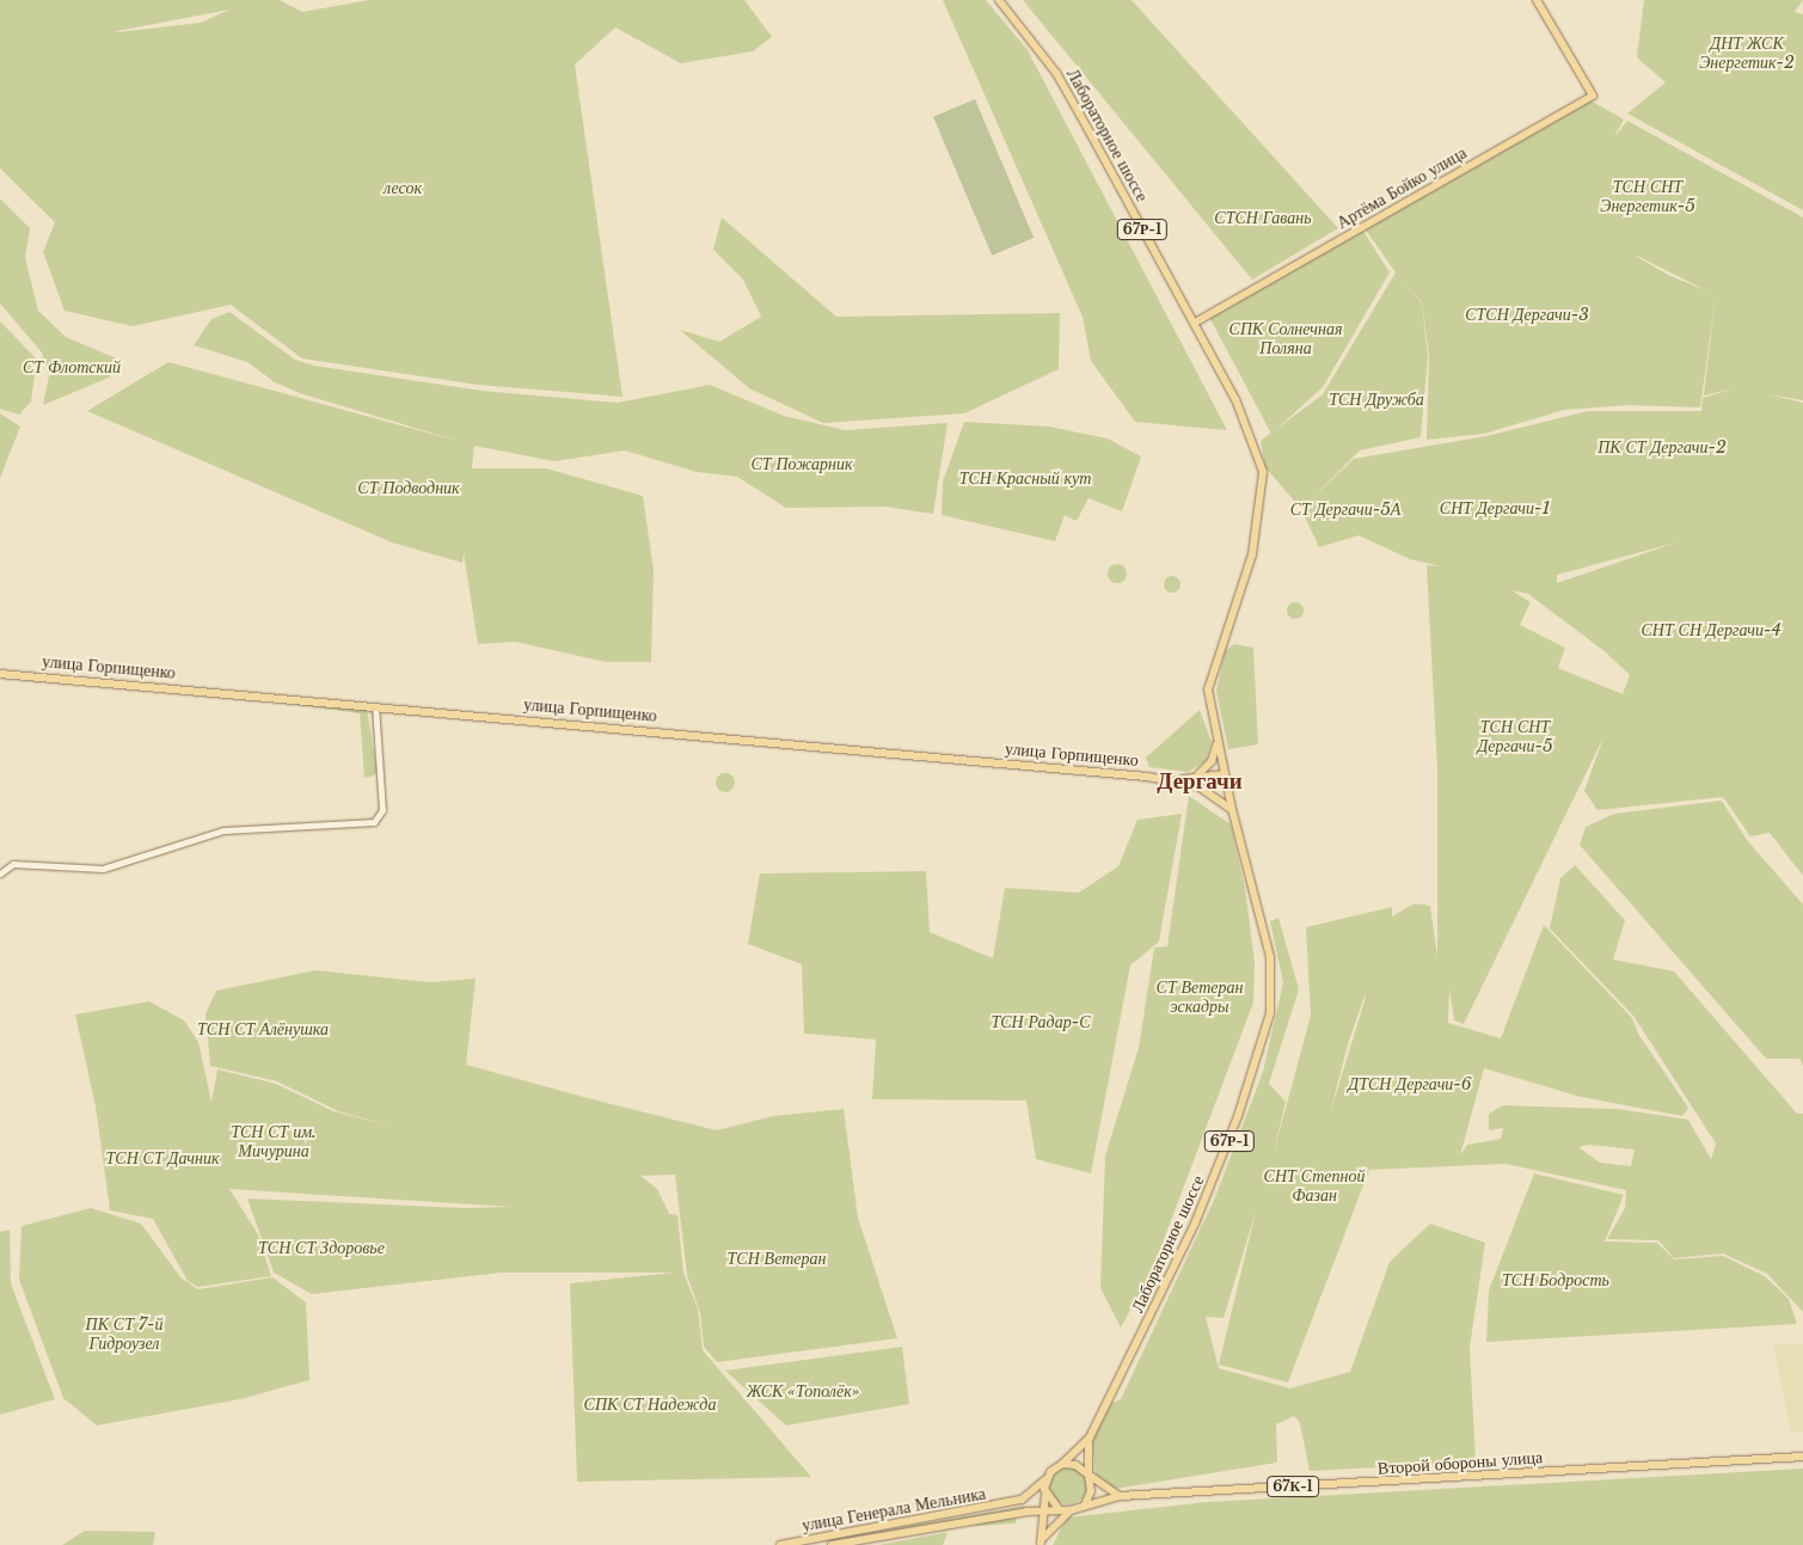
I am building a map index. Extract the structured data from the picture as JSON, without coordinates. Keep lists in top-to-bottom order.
{
  "streets": {
    "main road": [
      "Лабораторное шоссе",
      "Артёма Бойко улица",
      "67Р-1",
      "улица Горпищенко",
      "Второй обороны улица",
      "67К-1",
      "улица Генерала Мельника"
    ]
  },
  "crossings": [
    ["Лабораторное шоссе", "Артёма Бойко улица"],
    ["Лабораторное шоссе", "улица Горпищенко"],
    ["Лабораторное шоссе", "67К-1"],
    ["Лабораторное шоссе", "улица Генерала Мельника"],
    ["Второй обороны улица", "67К-1"],
    ["67К-1", "улица Генерала Мельника"]
  ],
  "districts": ["Дергачи"],
  "parks": [
    "ДНТ ЖСК Энергетик-2",
    "ТСН СНТ Энергетик-5",
    "лесок",
    "СТСН Гавань",
    "СТСН Дергачи-3",
    "СПК Солнечная Поляна",
    "СТ Флотский",
    "ТСН Дружба",
    "ПК СТ Дергачи-2",
    "СТ Пожарник",
    "ТСН Красный кут",
    "СТ Подводник",
    "СНТ Дергачи-1",
    "СТ Дергачи-5А",
    "СНТ СН Дергачи-4",
    "ТСН СНТ Дергачи-5",
    "СТ Ветеран эскадры",
    "ТСН Радар-С",
    "ТСН СТ Алёнушка",
    "ДТСН Дергачи-6",
    "ТСН СТ им. Мичурина",
    "ТСН СТ Дачник",
    "СНТ Степной Фазан",
    "ТСН СТ Здоровье",
    "ТСН Ветеран",
    "ТСН Бодрость",
    "ПК СТ 7-й Гидроузел",
    "ЖСК «Тополёк»",
    "СПК СТ Надежда"
  ]
}
